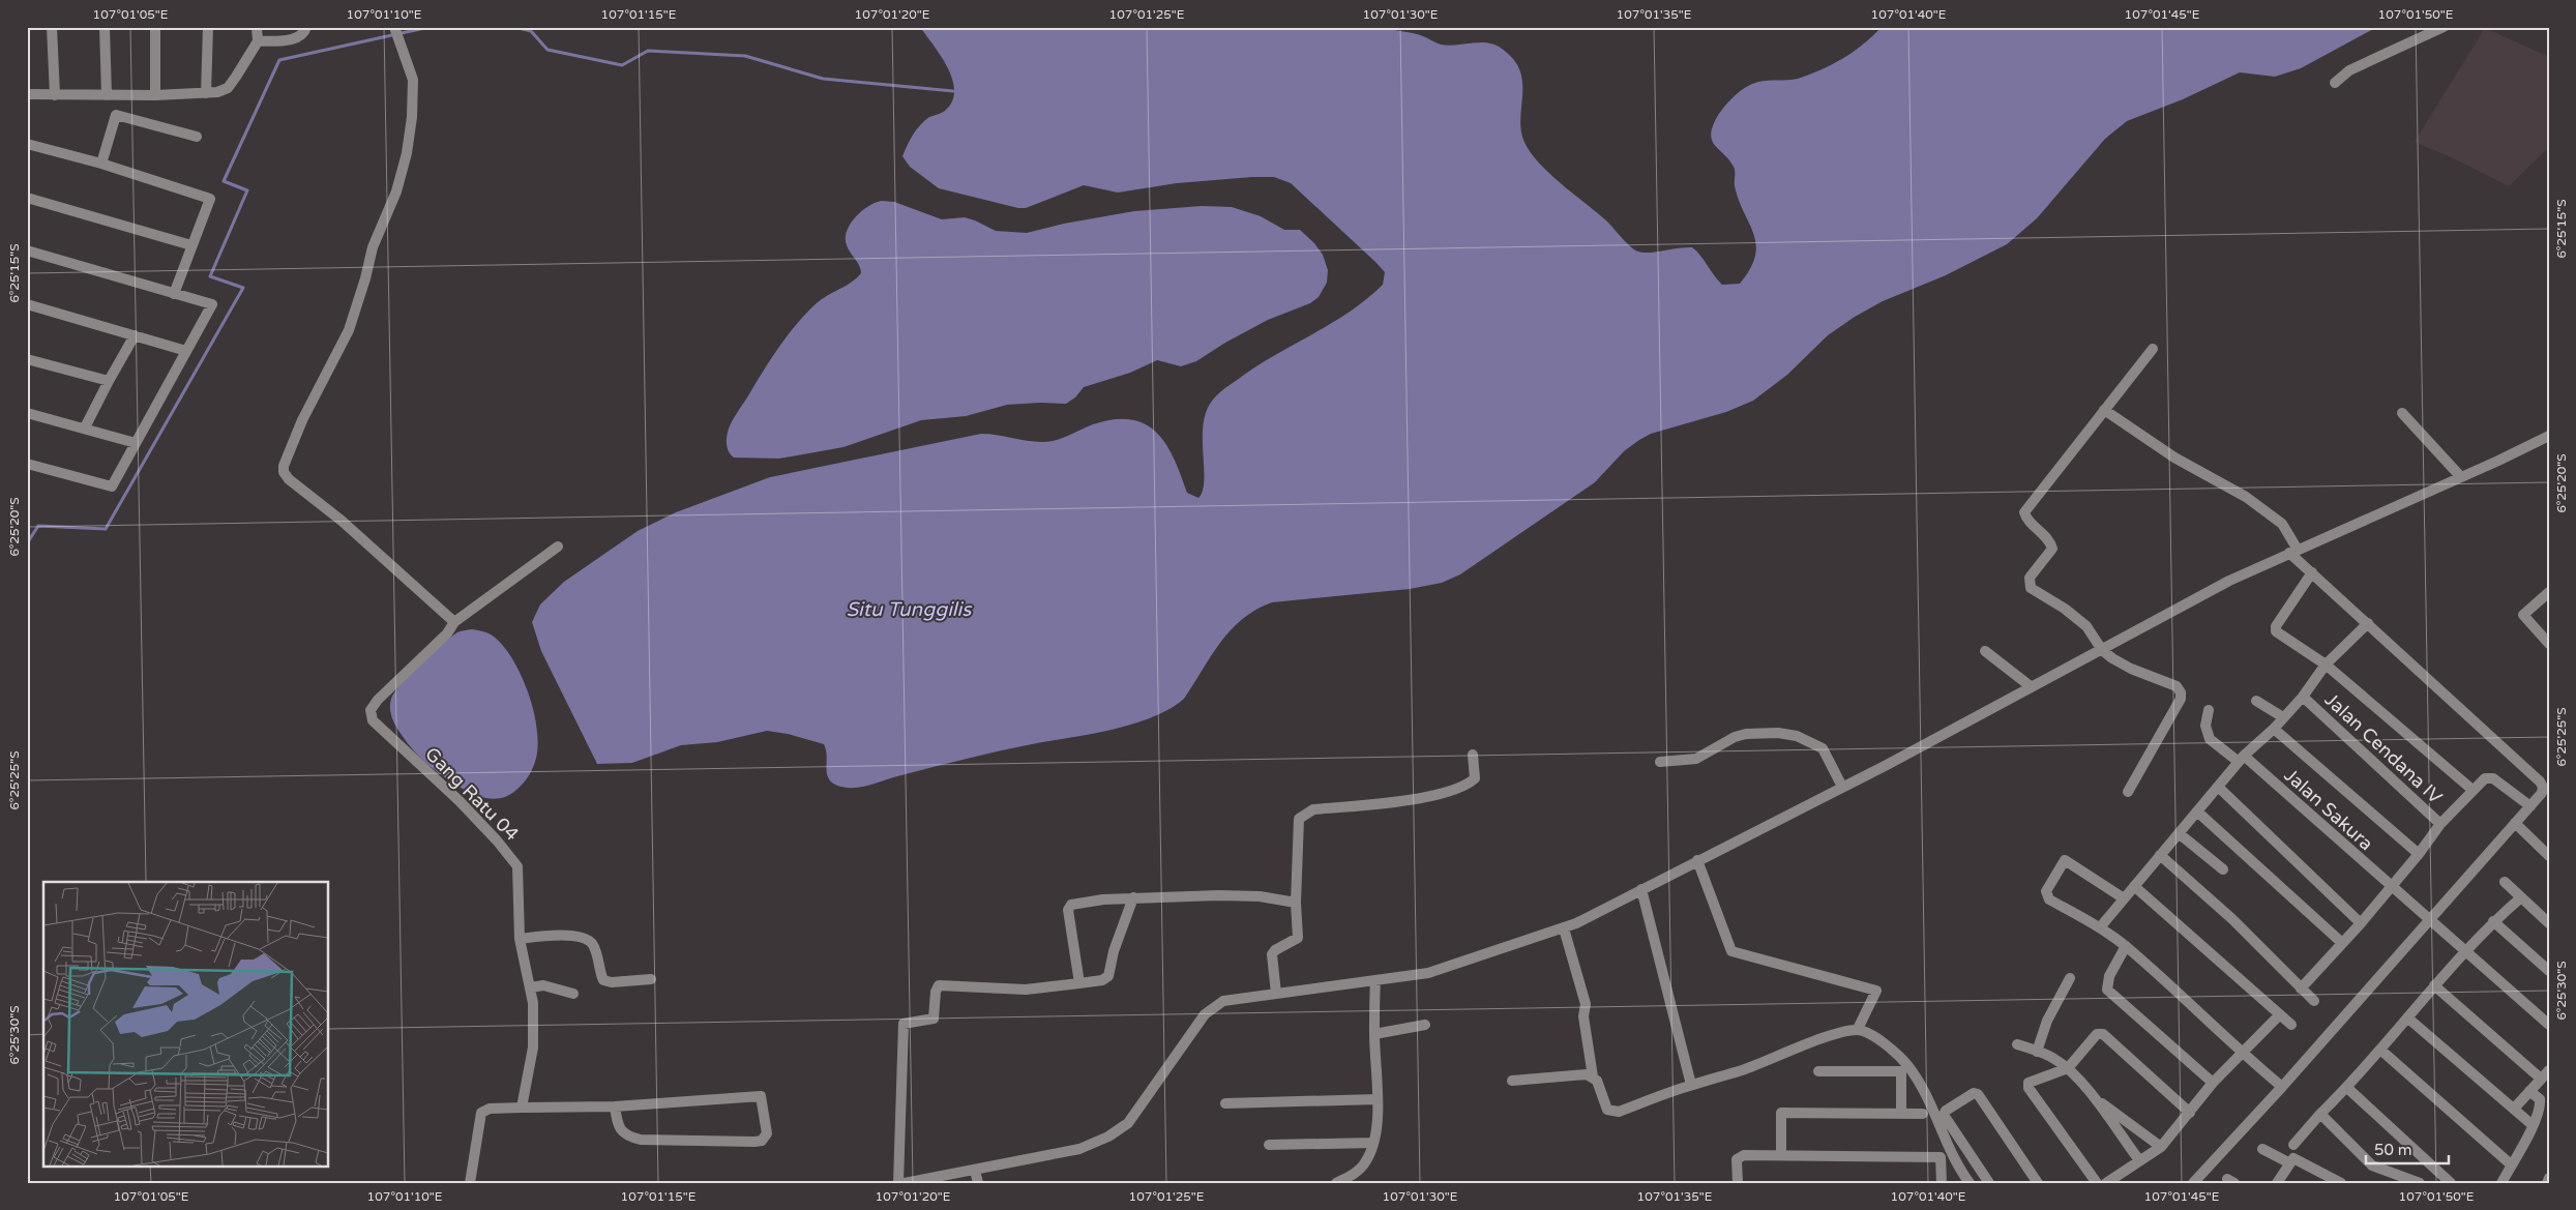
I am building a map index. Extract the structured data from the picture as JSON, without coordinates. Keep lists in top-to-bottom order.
{
  "streets": {
    "street": ["Jalan Cendana IV", "Gang Ratu 04", "Jalan Sakura"]
  },
  "water": ["Situ Tunggilis"],
  "scale_bar": "50 m",
  "coordinates": [
    "107°01'05\"E",
    "107°01'10\"E",
    "107°01'15\"E",
    "107°01'20\"E",
    "107°01'25\"E",
    "107°01'30\"E",
    "107°01'35\"E",
    "107°01'40\"E",
    "107°01'45\"E",
    "107°01'50\"E",
    "6°25'15\"S",
    "6°25'20\"S",
    "6°25'25\"S",
    "6°25'30\"S"
  ]
}
